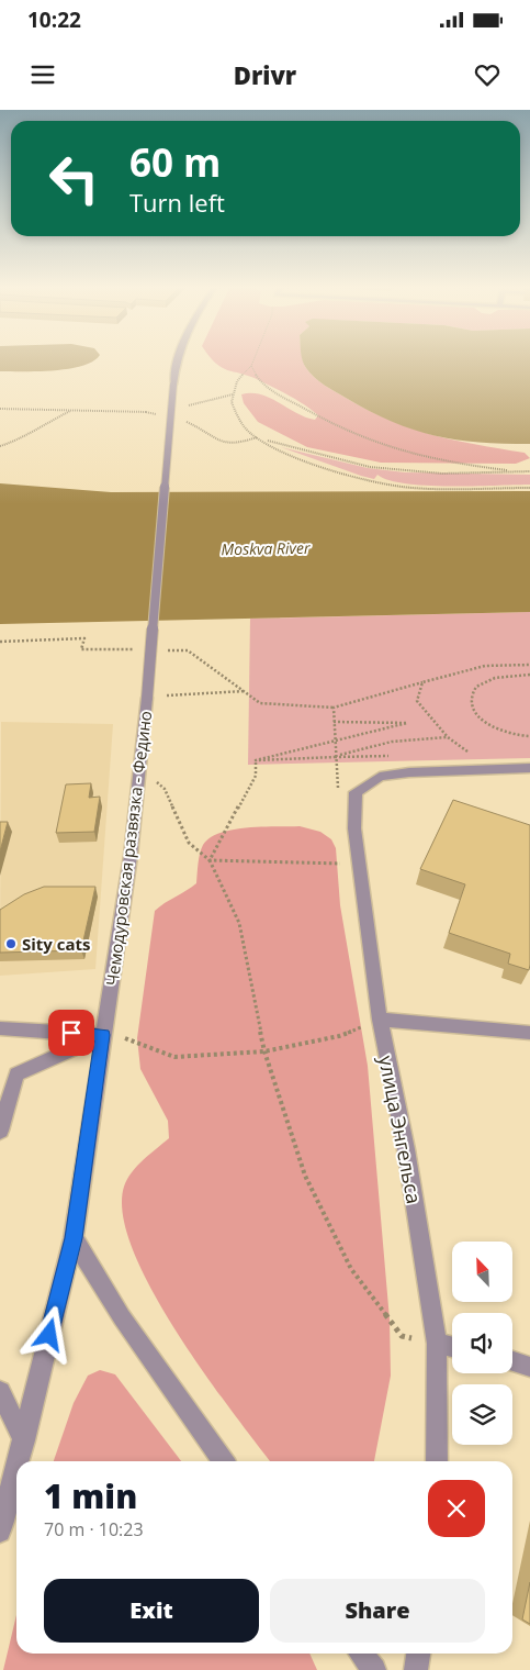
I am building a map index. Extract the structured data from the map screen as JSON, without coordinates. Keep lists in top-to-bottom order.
{
  "streets": {
    "street": ["Чемодуровская развязка - Федино", "улица Энгельса"]
  },
  "water": ["Moskva River"],
  "places": ["Sity cats"],
  "north": "top left",
  "page": {
    "status": "10:22",
    "header": "Drivr",
    "turn": ["60 m", "Turn left"],
    "heading": ["1 min", "70 m · 10:23"],
    "buttons": ["Exit", "Share"]
  }
}
